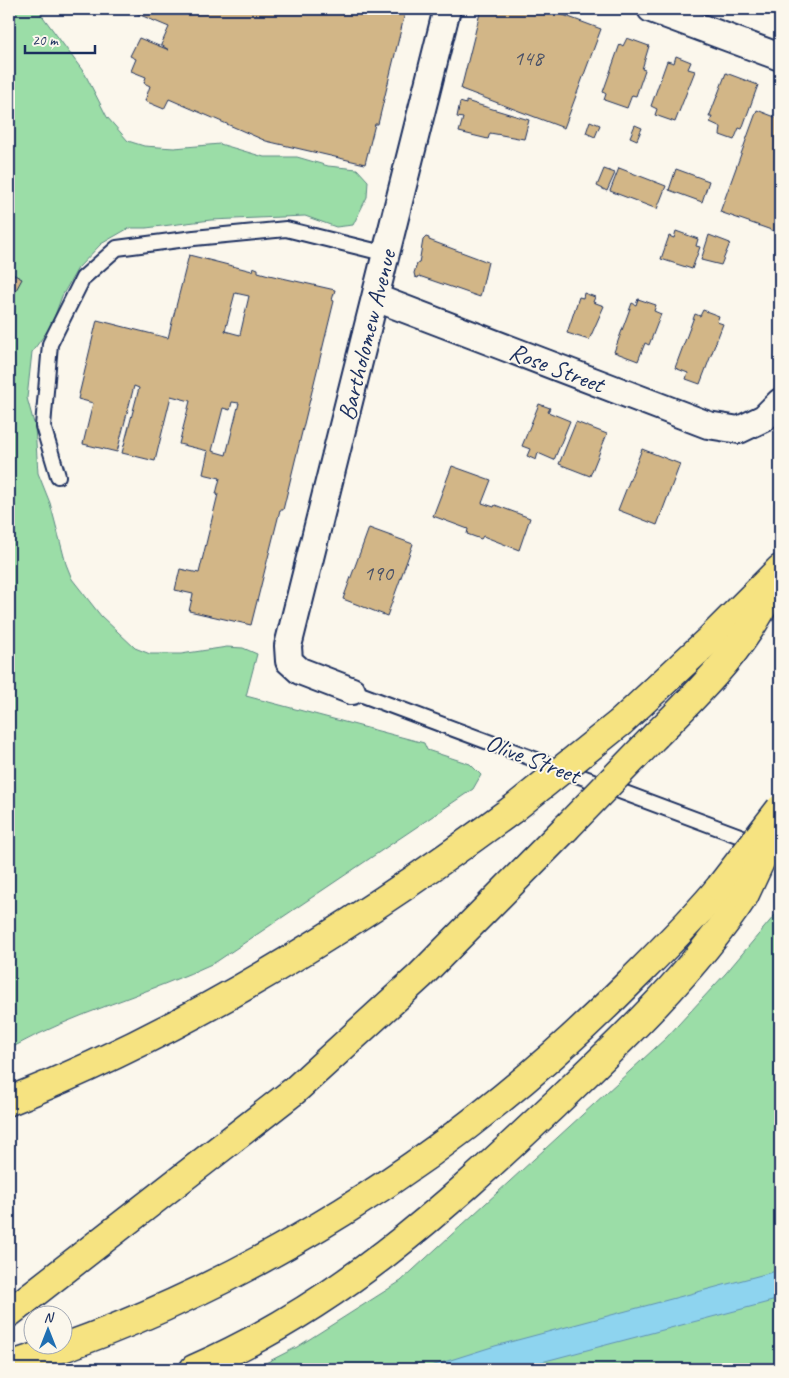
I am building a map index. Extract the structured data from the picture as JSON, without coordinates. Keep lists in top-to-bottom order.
{
  "streets": {
    "street": ["Bartholomew Avenue", "Rose Street", "Olive Street"]
  },
  "crossings": [
    ["Bartholomew Avenue", "Rose Street"],
    ["Bartholomew Avenue", "Olive Street"]
  ],
  "house_numbers": ["148", "190"],
  "scale_bar": "20 m",
  "north": "top"
}
